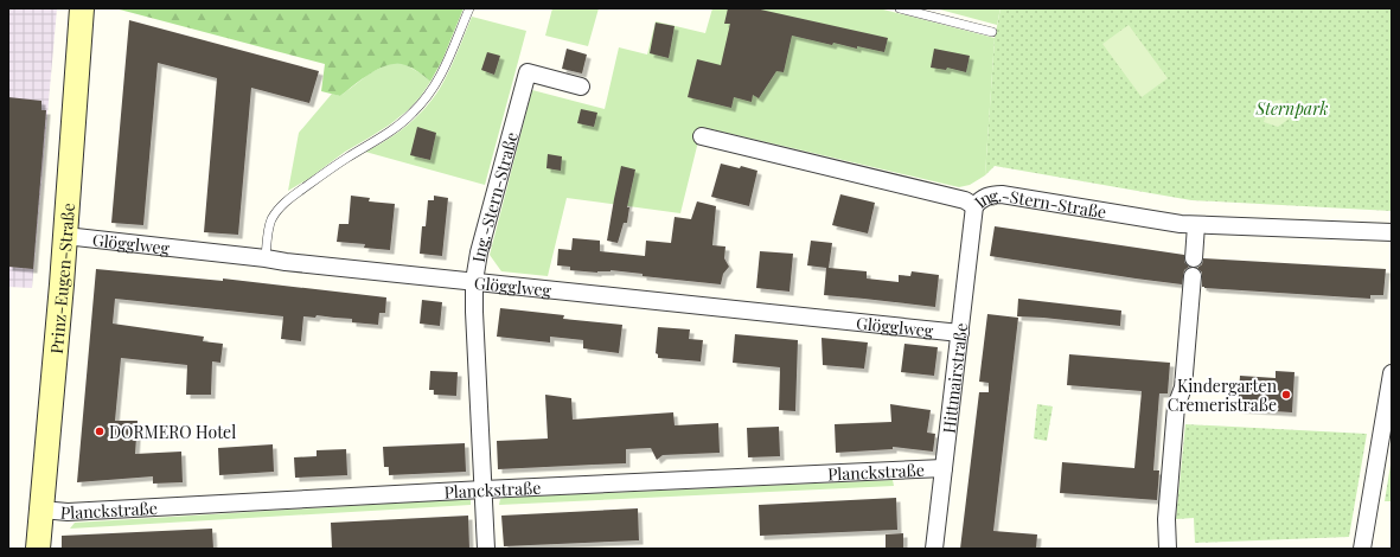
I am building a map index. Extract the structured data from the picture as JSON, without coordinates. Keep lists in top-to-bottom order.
{
  "streets": {
    "main road": ["Prinz-Eugen-Straße"],
    "street": [
      "Ing.-Stern-Straße",
      "Glögglweg",
      "Hittmairstraße",
      "Planckstraße"
    ]
  },
  "crossings": [
    ["Ing.-Stern-Straße", "Glögglweg"],
    ["Ing.-Stern-Straße", "Hittmairstraße"],
    ["Ing.-Stern-Straße", "Planckstraße"],
    ["Glögglweg", "Prinz-Eugen-Straße"],
    ["Glögglweg", "Hittmairstraße"],
    ["Prinz-Eugen-Straße", "Planckstraße"],
    ["Hittmairstraße", "Planckstraße"]
  ],
  "parks": ["Sternpark"],
  "places": ["Kindergarten Cremeristraße", "DORMERO Hotel"]
}
